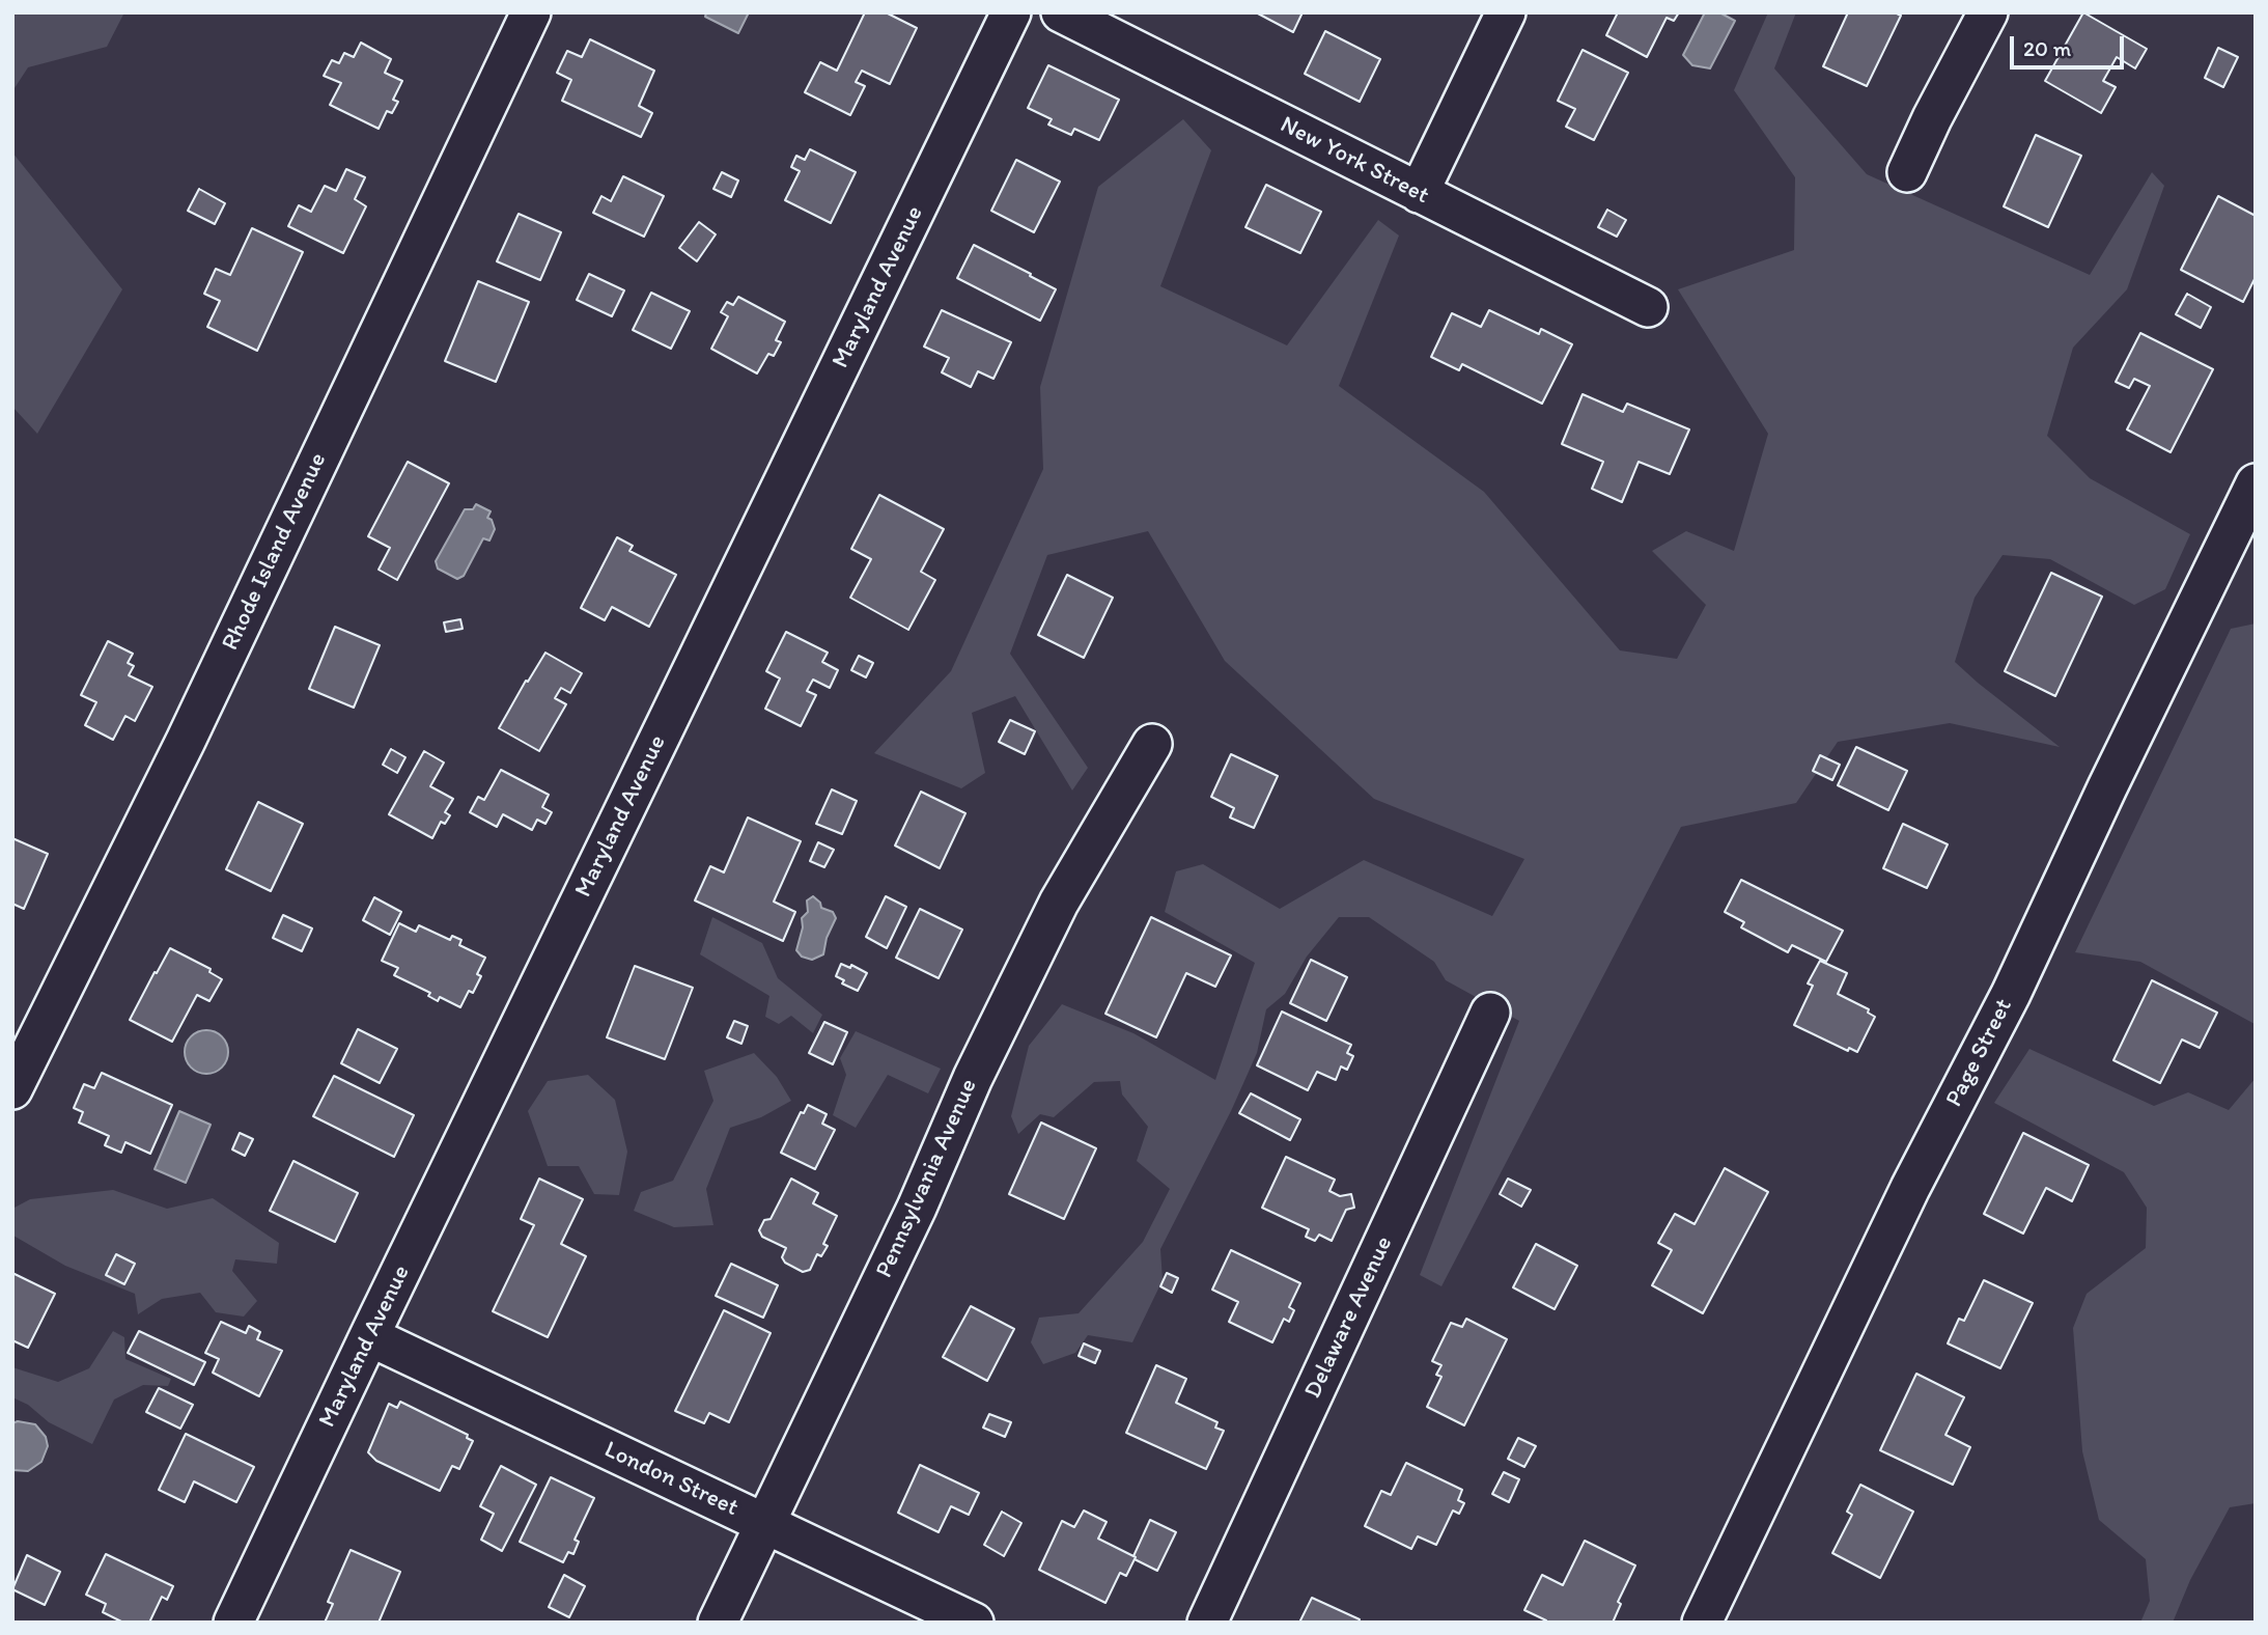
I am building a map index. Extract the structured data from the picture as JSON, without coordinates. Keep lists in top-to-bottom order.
{
  "streets": {
    "street": [
      "New York Street",
      "Maryland Avenue",
      "Rhode Island Avenue",
      "Page Street",
      "Pennsylvania Avenue",
      "Delaware Avenue",
      "London Street"
    ]
  },
  "crossings": [
    ["Maryland Avenue", "London Street"],
    ["Pennsylvania Avenue", "London Street"]
  ],
  "scale_bar": "20 m"
}
